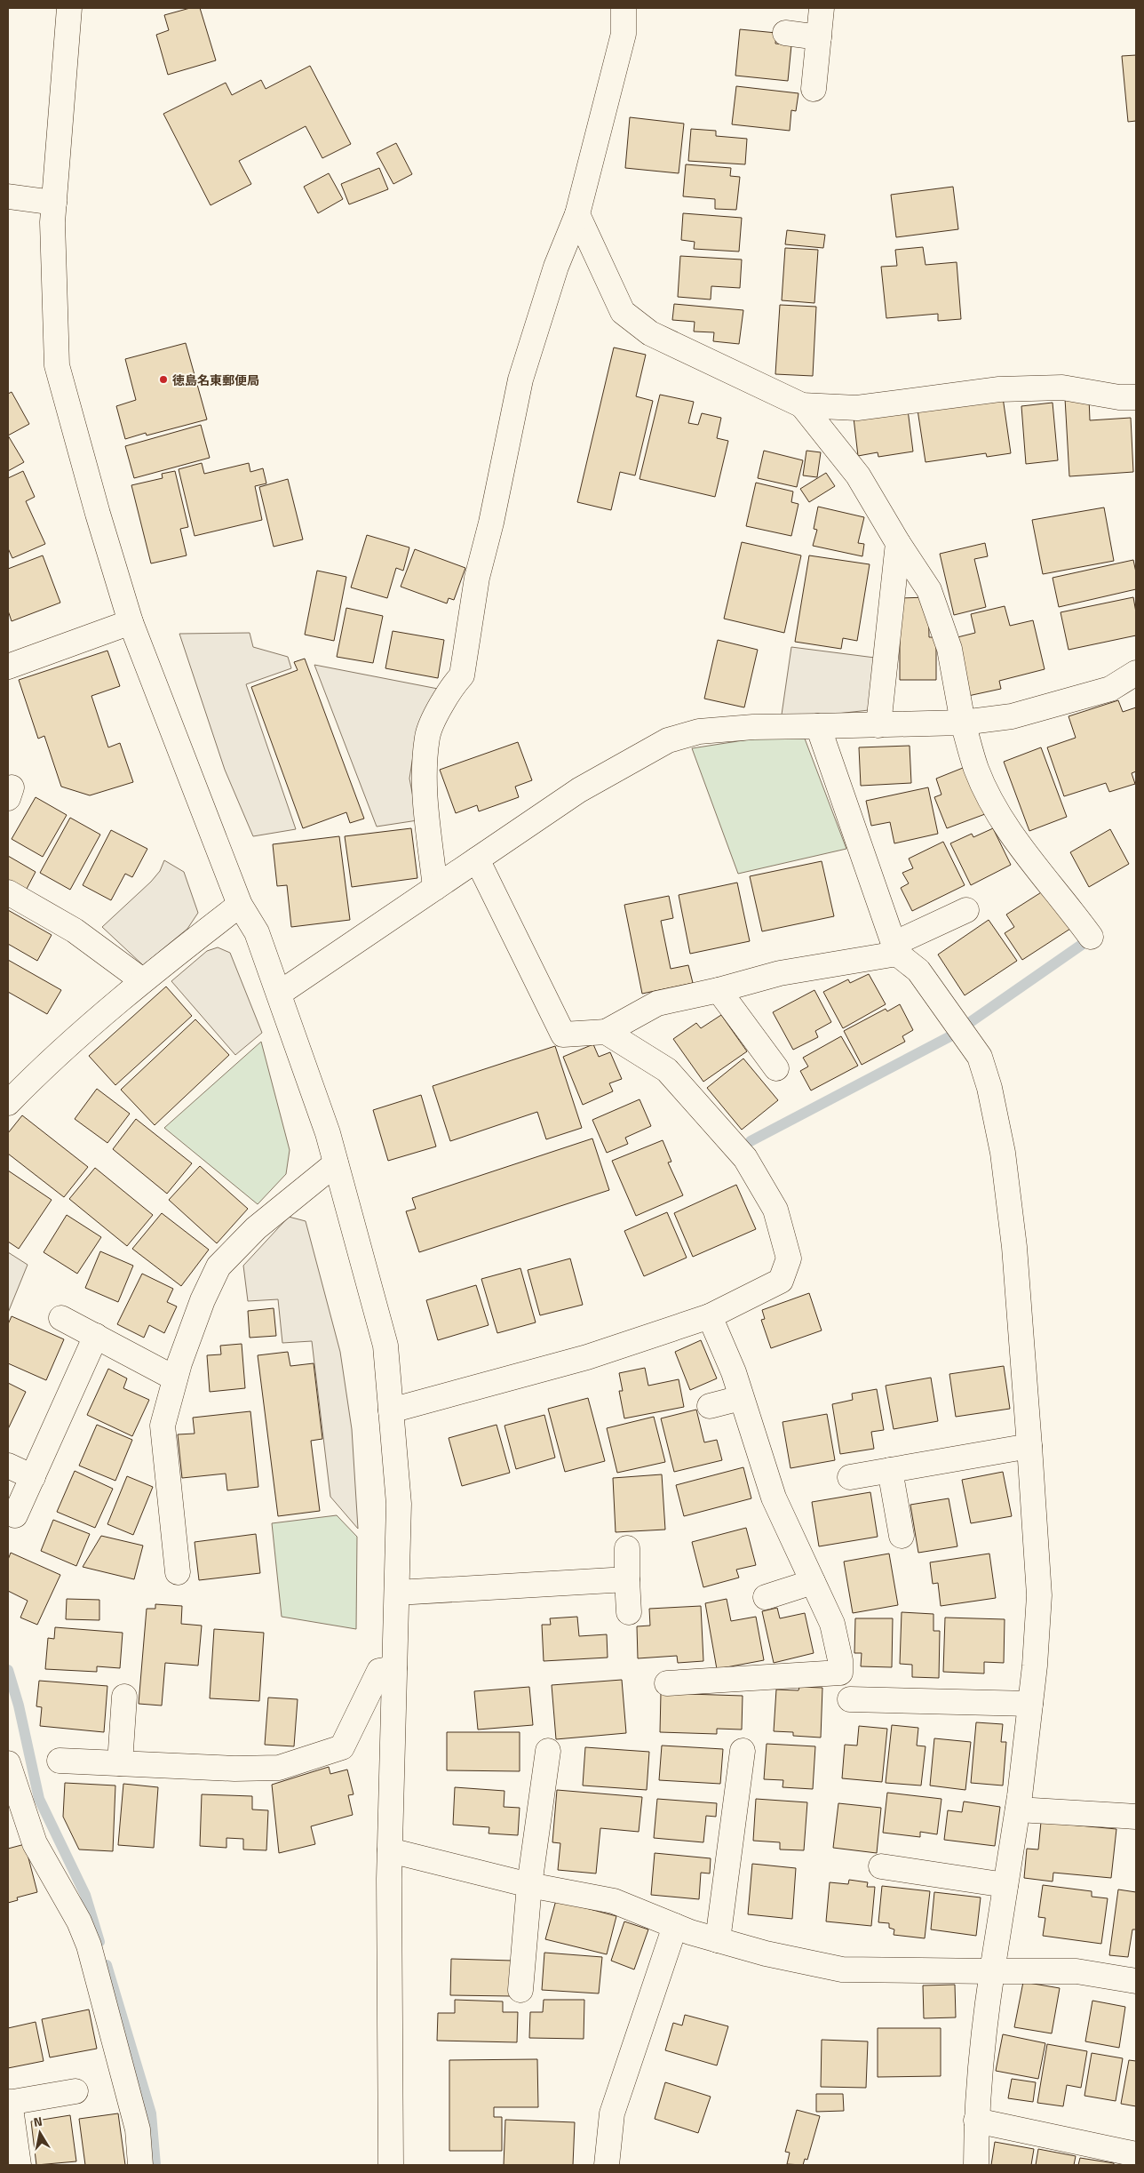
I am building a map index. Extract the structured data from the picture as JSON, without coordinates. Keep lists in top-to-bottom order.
{
  "places": ["徳島名東郵便局"],
  "north": "top"
}
